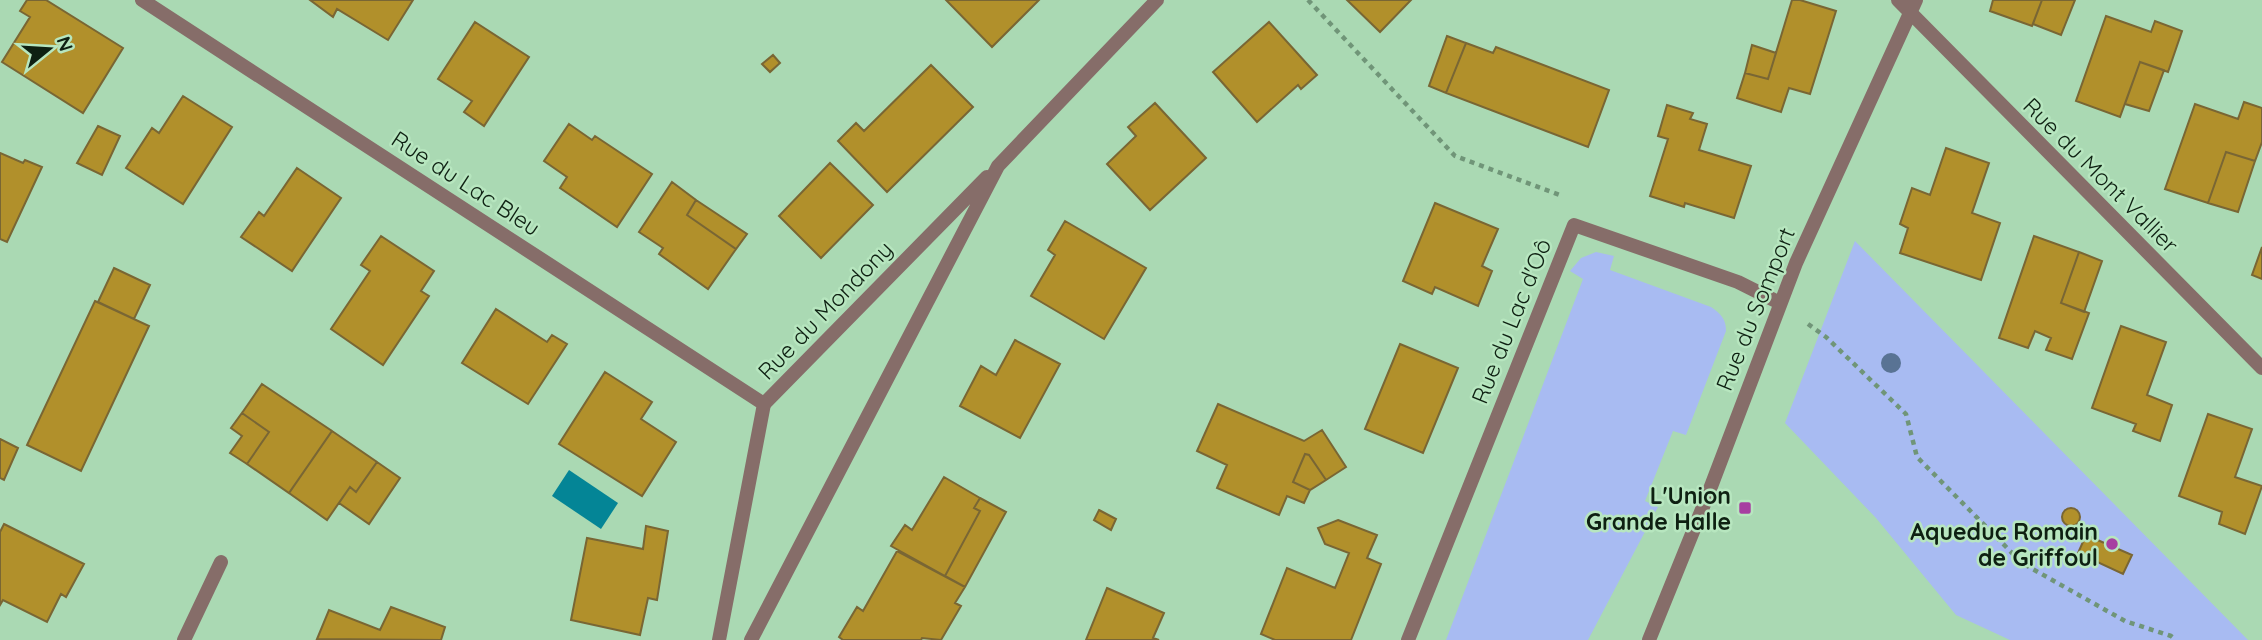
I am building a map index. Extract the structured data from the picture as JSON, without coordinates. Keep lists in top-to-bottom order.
{
  "streets": {
    "street": [
      "Rue du Mont Vallier",
      "Rue du Lac Bleu",
      "Rue du Somport",
      "Rue du Mondony",
      "Rue du Lac d'Oô"
    ]
  },
  "crossings": [
    ["Rue du Mont Vallier", "Rue du Somport"],
    ["Rue du Lac Bleu", "Rue du Mondony"],
    ["Rue du Somport", "Rue du Lac d'Oô"]
  ],
  "places": {
    "transit": ["L'Union Grande Halle"],
    "other": ["Aqueduc Romain de Griffoul"]
  },
  "north": "right"
}
